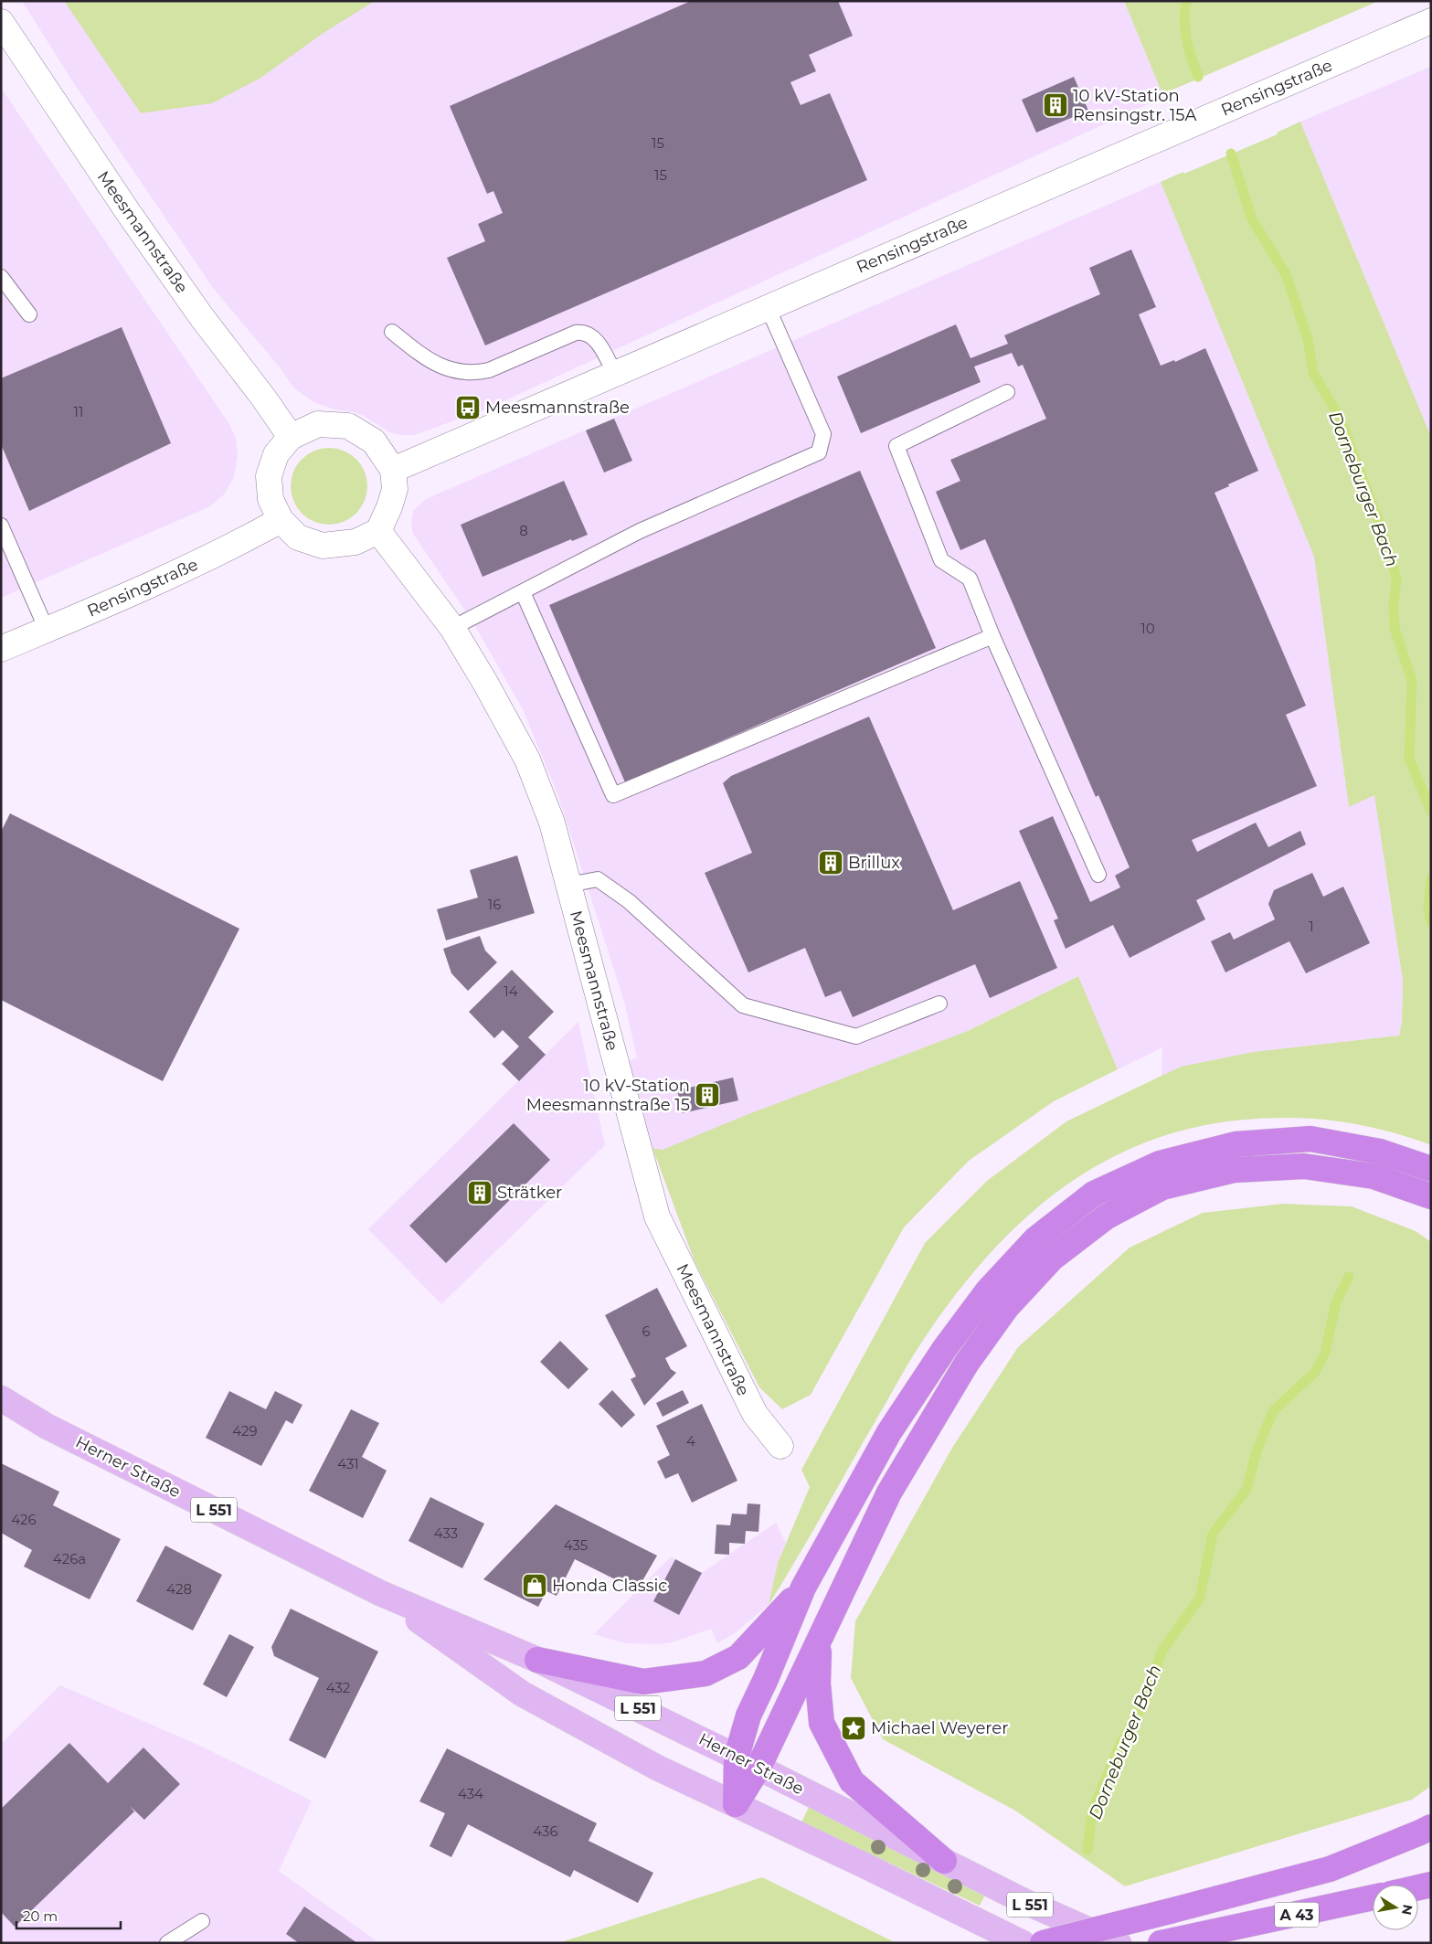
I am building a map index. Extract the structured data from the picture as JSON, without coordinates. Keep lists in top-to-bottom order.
{
  "streets": {
    "highway": ["A 43"],
    "main road": ["Herner Straße", "L 551"],
    "street": ["Rensingstraße", "Meesmannstraße"]
  },
  "crossings": [
    ["Rensingstraße", "Meesmannstraße"]
  ],
  "water": ["Dorneburger Bach"],
  "places": {
    "building": [
      "10 kV-Station Rensingstr. 15A",
      "Brillux",
      "10 kV-Station Meesmannstraße 15",
      "Strätker"
    ],
    "bus stop": ["Meesmannstraße"],
    "shop": ["Honda Classic"],
    "place": ["Michael Weyerer"]
  },
  "house_numbers": [
    "15",
    "15",
    "11",
    "8",
    "10",
    "16",
    "1",
    "14",
    "6",
    "429",
    "4",
    "431",
    "426",
    "433",
    "435",
    "426a",
    "428",
    "432",
    "434",
    "436"
  ],
  "scale_bar": "20 m",
  "north": "right"
}
